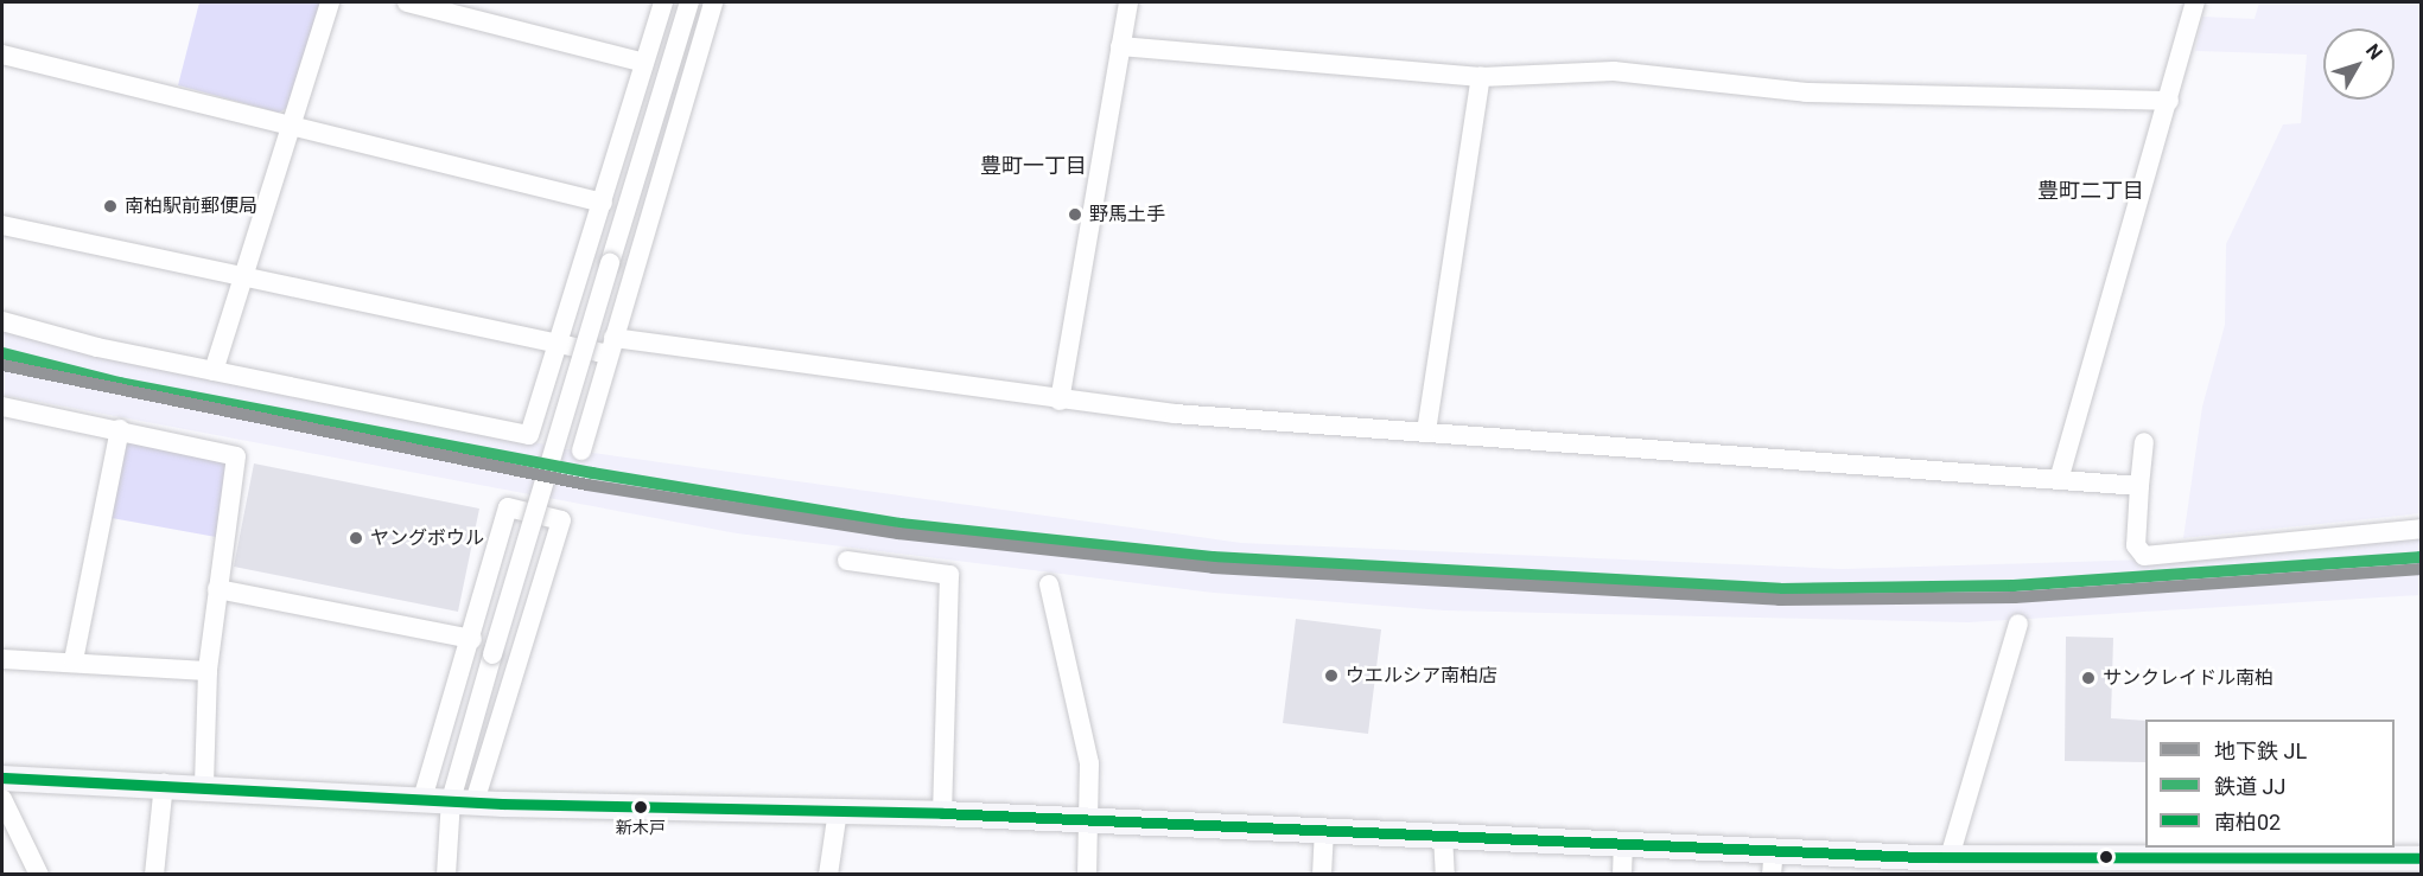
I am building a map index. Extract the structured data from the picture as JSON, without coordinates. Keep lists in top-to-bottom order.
{
  "districts": ["豊町一丁目", "豊町二丁目"],
  "places": [
    "南柏駅前郵便局",
    "野馬土手",
    "ヤングボウル",
    "ウエルシア南柏店",
    "サンクレイドル南柏",
    "新木戸"
  ],
  "lines": ["rail line JJ", "metro line JL", "transit line 南柏02"],
  "legend": ["地下鉄 JL", "鉄道 JJ", "南柏02"],
  "north": "top right"
}
